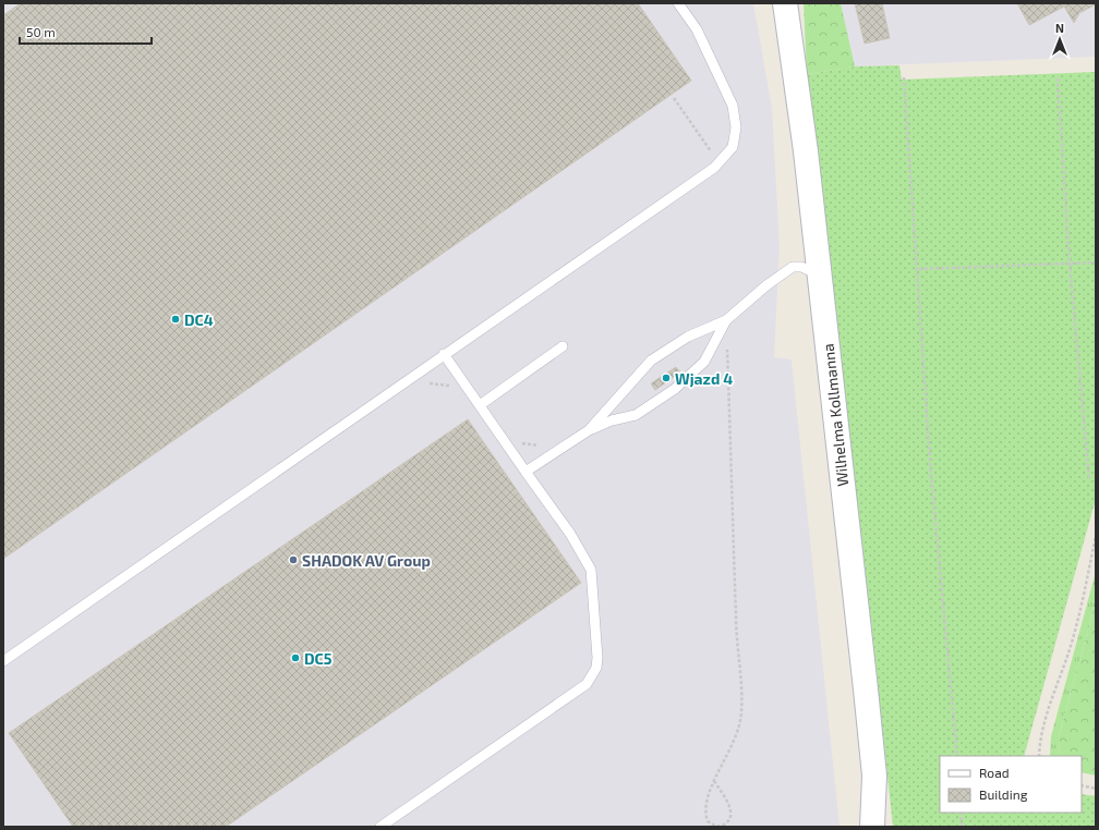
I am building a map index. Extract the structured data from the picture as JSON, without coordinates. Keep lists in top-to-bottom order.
{
  "streets": {
    "street": ["Wilhelma Kollmanna"]
  },
  "places": [
    "DC4",
    "Wjazd 4",
    "SHADOK AV Group",
    "DC5"
  ],
  "legend": ["Road", "Building"],
  "scale_bar": "50 m",
  "north": "top"
}
